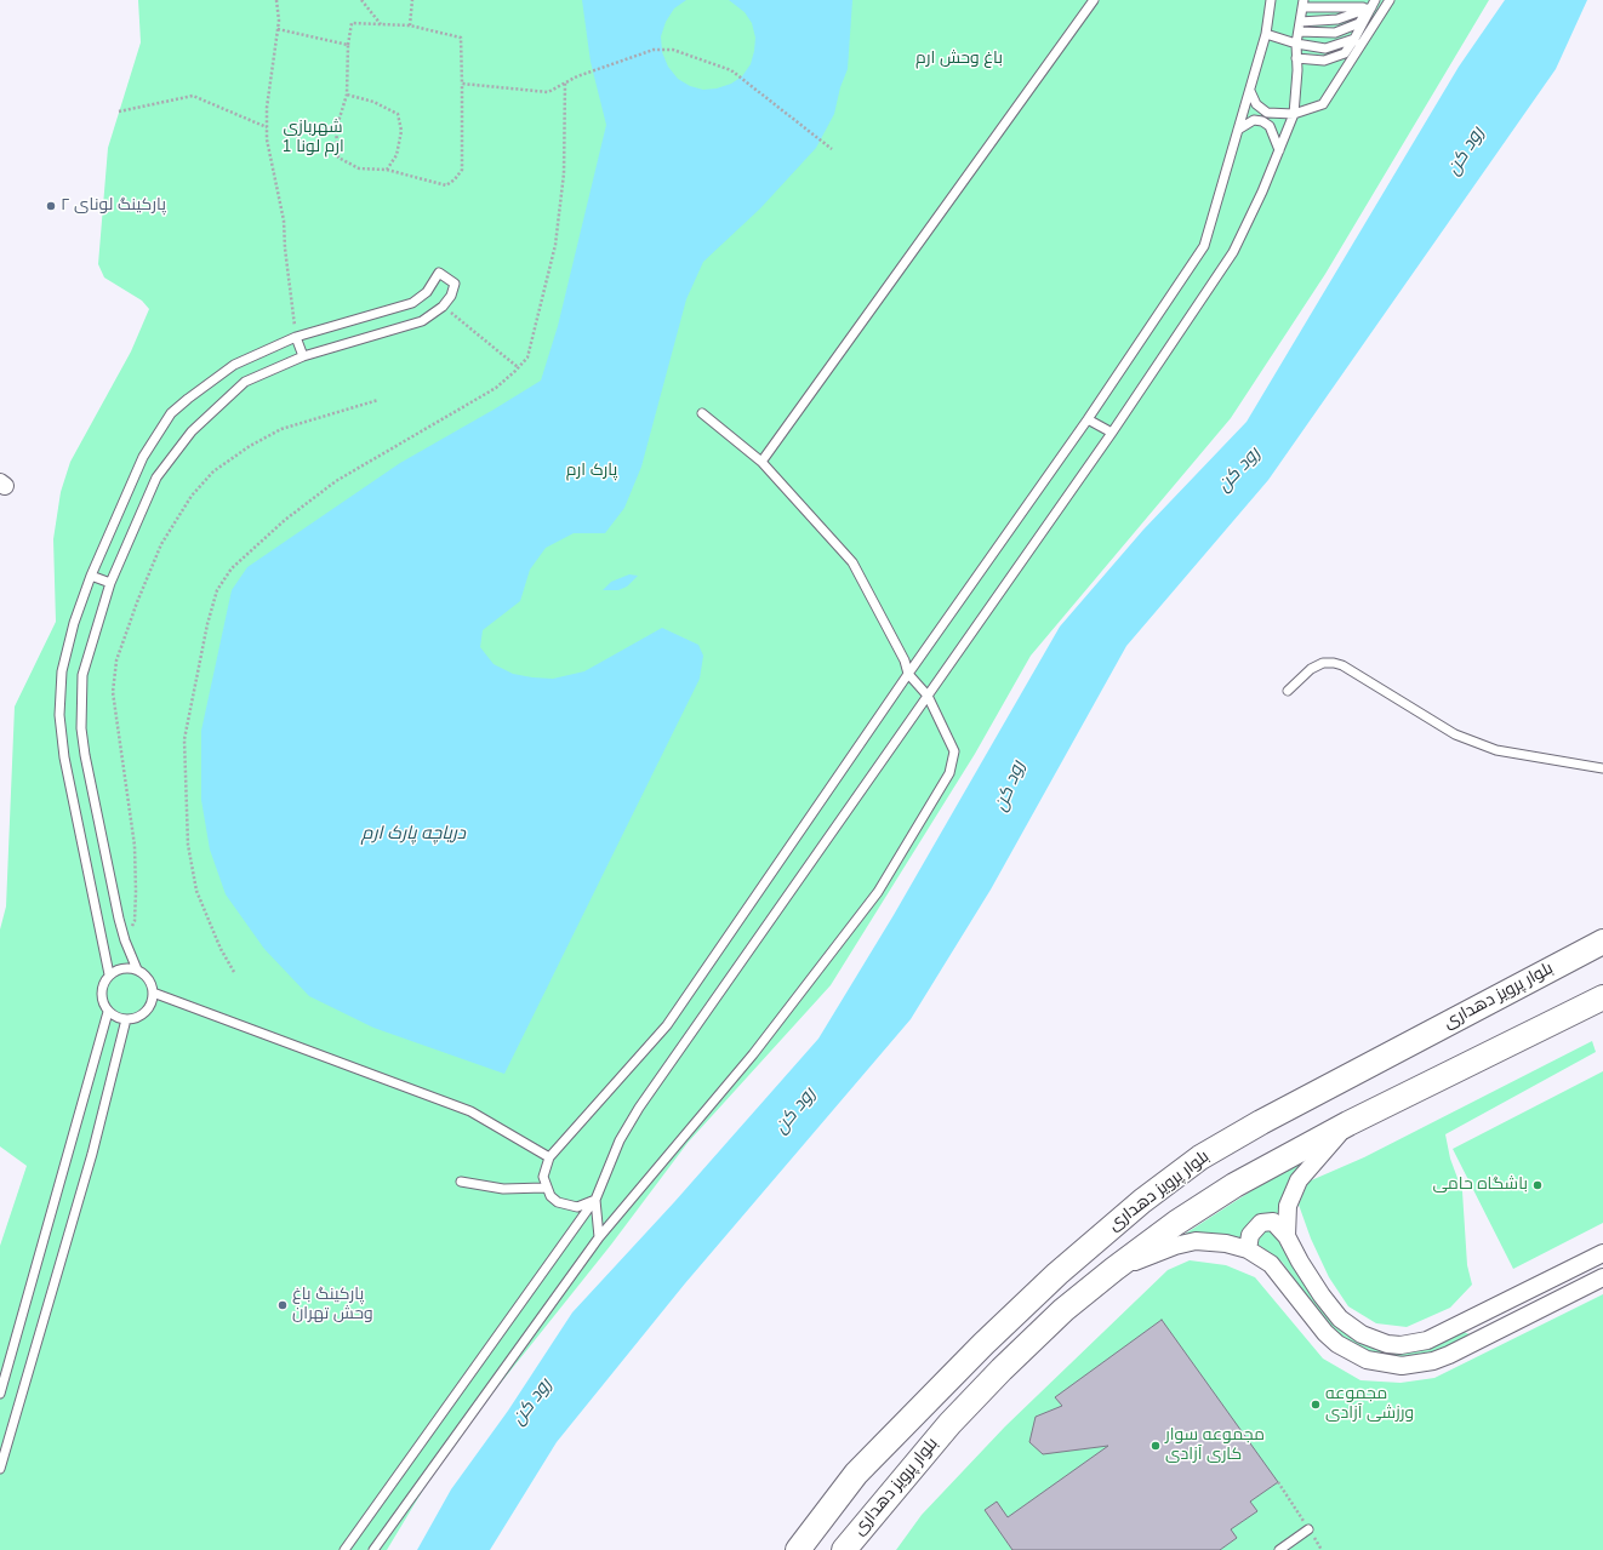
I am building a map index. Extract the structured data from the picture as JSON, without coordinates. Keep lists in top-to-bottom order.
{
  "streets": {
    "main road": ["بلوار پرویز دهداری"]
  },
  "water": ["رود کن", "دریاچه پارک ارم"],
  "parks": ["باغ وحش ارم", "شهربازی ارم لونا 1", "پارک ارم"],
  "places": [
    "پارکینگ لونای ۲",
    "باشگاه حامی",
    "پارکینگ باغ وحش تهران",
    "مجموعه ورزشی آزادی",
    "مجموعه سوار کاری آزادی"
  ]
}
